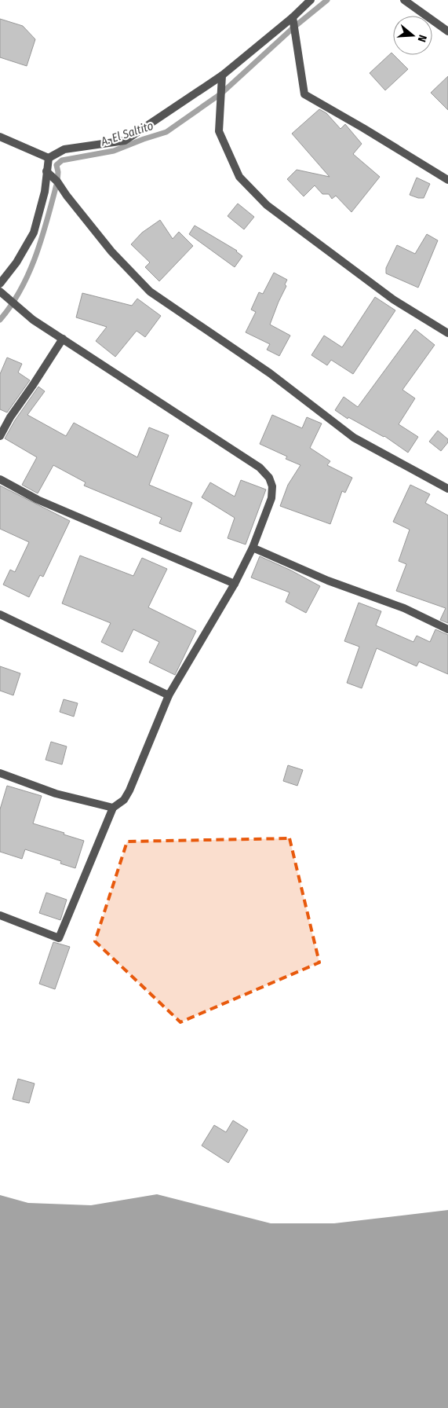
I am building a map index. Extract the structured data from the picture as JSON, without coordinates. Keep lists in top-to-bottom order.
{
  "water": ["A. El Saltito"],
  "north": "right"
}
